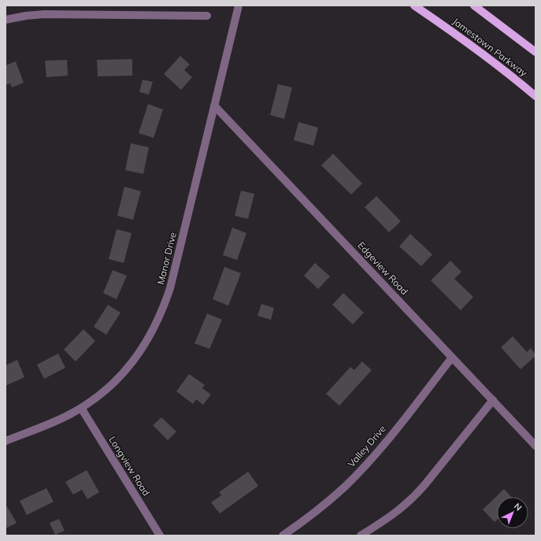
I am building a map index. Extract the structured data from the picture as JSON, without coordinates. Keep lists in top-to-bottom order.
{
  "streets": {
    "main road": ["Jamestown Parkway"],
    "street": [
      "Manor Drive",
      "Edgeview Road",
      "Valley Drive",
      "Longview Road"
    ]
  },
  "crossings": [
    ["Manor Drive", "Edgeview Road"],
    ["Manor Drive", "Longview Road"],
    ["Edgeview Road", "Valley Drive"]
  ],
  "north": "top right"
}
